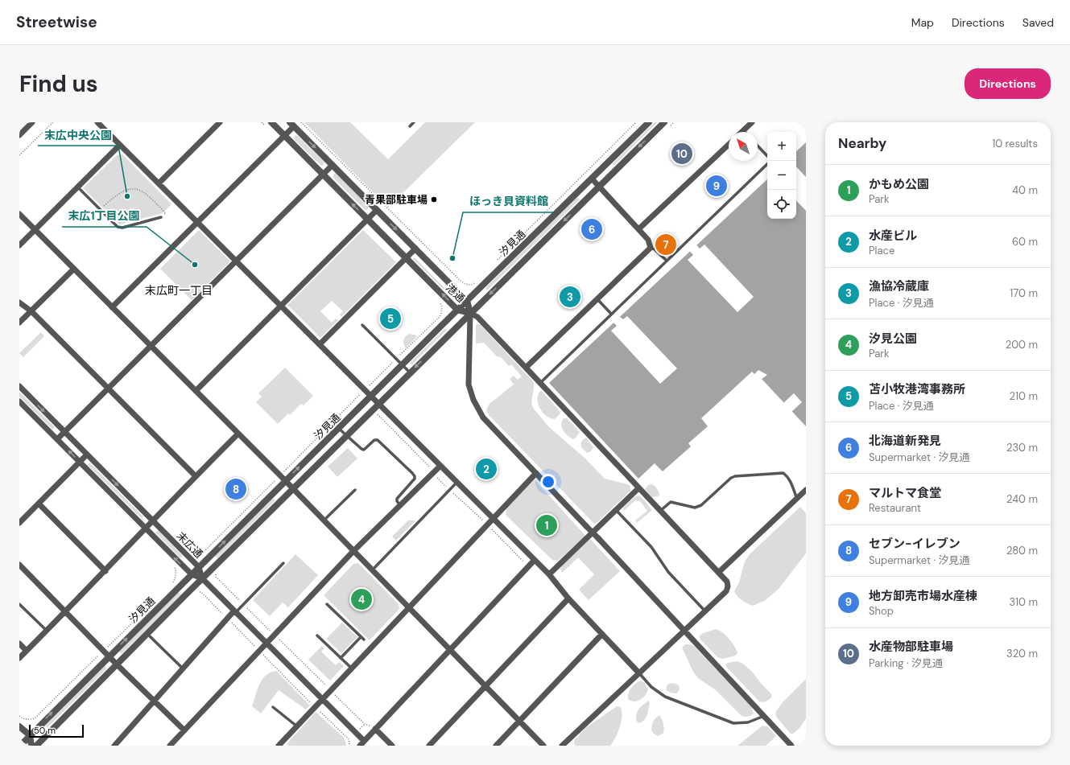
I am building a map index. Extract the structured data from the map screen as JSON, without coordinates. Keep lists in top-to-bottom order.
{
  "streets": {
    "street": ["汐見通", "港通", "末広通"]
  },
  "crossings": [
    ["汐見通", "港通"],
    ["汐見通", "末広通"]
  ],
  "districts": ["末広町一丁目"],
  "places": [
    "末広中央公園",
    "青果部駐車場",
    "ほっき貝資料館",
    "末広1丁目公園"
  ],
  "scale_bar": "50 m",
  "north": "top left",
  "page": {
    "header": "Streetwise",
    "nav": ["Map", "Directions", "Saved"],
    "buttons": "Directions",
    "title": "Find us",
    "heading": ["Nearby", "10 results"],
    "map_buttons": ["+", "−"],
    "pins": [
      "10",
      "9",
      "6",
      "7",
      "3",
      "5",
      "2",
      "8",
      "1",
      "4"
    ],
    "list": [
      {
        "mark": "1",
        "name": "かもめ公園",
        "note": "Park",
        "value": "40 m"
      },
      {
        "mark": "2",
        "name": "水産ビル",
        "note": "Place",
        "value": "60 m"
      },
      {
        "mark": "3",
        "name": "漁協冷蔵庫",
        "note": "Place · 汐見通",
        "value": "170 m"
      },
      {
        "mark": "4",
        "name": "汐見公園",
        "note": "Park",
        "value": "200 m"
      },
      {
        "mark": "5",
        "name": "苫小牧港湾事務所",
        "note": "Place · 汐見通",
        "value": "210 m"
      },
      {
        "mark": "6",
        "name": "北海道新発見",
        "note": "Supermarket · 汐見通",
        "value": "230 m"
      },
      {
        "mark": "7",
        "name": "マルトマ食堂",
        "note": "Restaurant",
        "value": "240 m"
      },
      {
        "mark": "8",
        "name": "セブン-イレブン",
        "note": "Supermarket · 汐見通",
        "value": "280 m"
      },
      {
        "mark": "9",
        "name": "地方卸売市場水産棟",
        "note": "Shop",
        "value": "310 m"
      },
      {
        "mark": "10",
        "name": "水産物部駐車場",
        "note": "Parking · 汐見通",
        "value": "320 m"
      }
    ],
    "scale": "50 m"
  }
}
